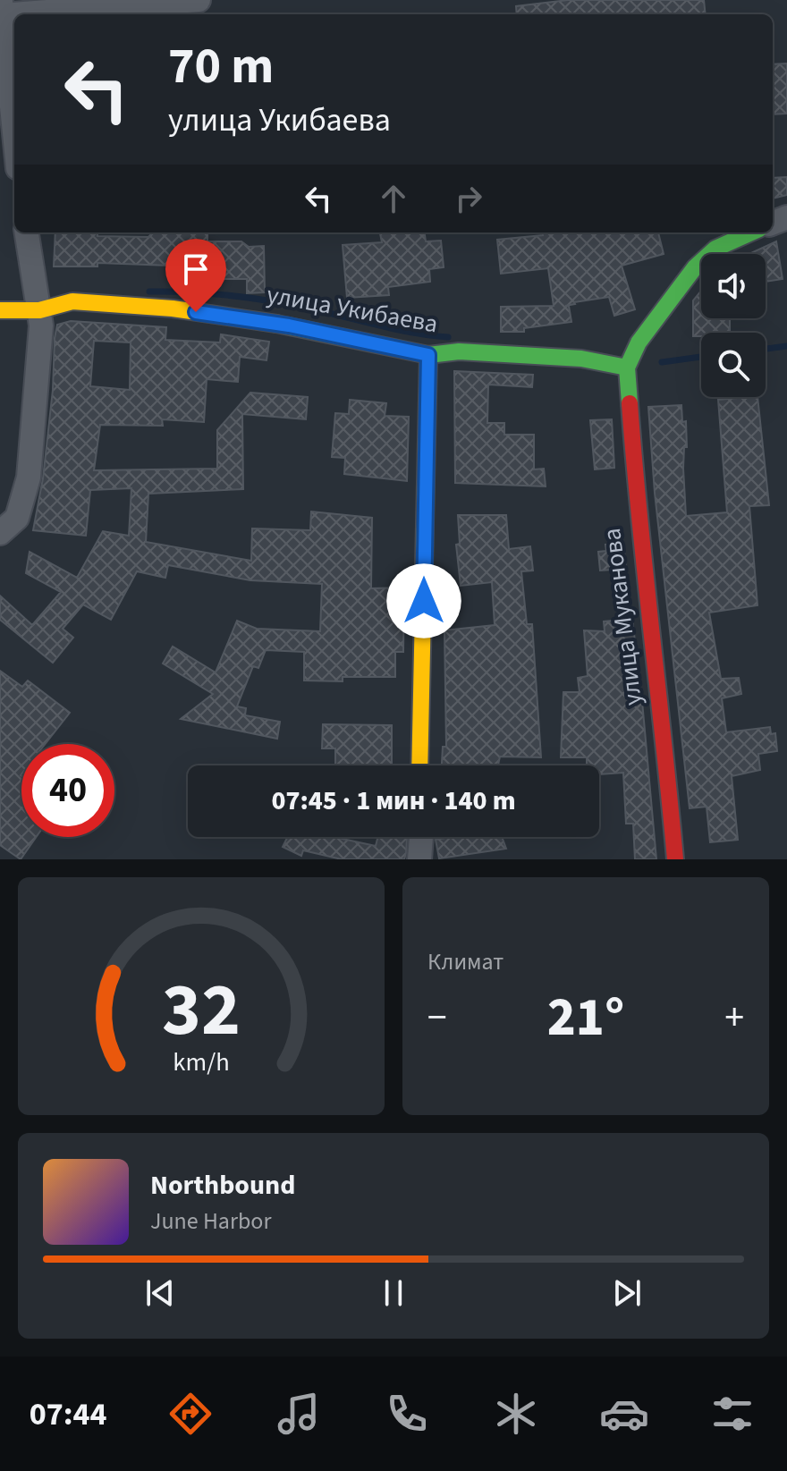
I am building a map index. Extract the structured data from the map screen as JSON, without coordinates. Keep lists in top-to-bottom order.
{
  "streets": {
    "street": ["улица Укибаева", "улица Муканова"]
  },
  "crossings": [
    ["улица Укибаева", "улица Муканова"]
  ],
  "page": {
    "turn": ["70 m", "улица Укибаева"],
    "limit": "40",
    "trip": "07:45 · 1 мин · 140 m",
    "tile": "Климат",
    "heat": ["−", "21°", "+"],
    "song": ["Northbound", "June Harbor"],
    "tabs": "07:44",
    "gauge": ["32", "km/h"]
  }
}
